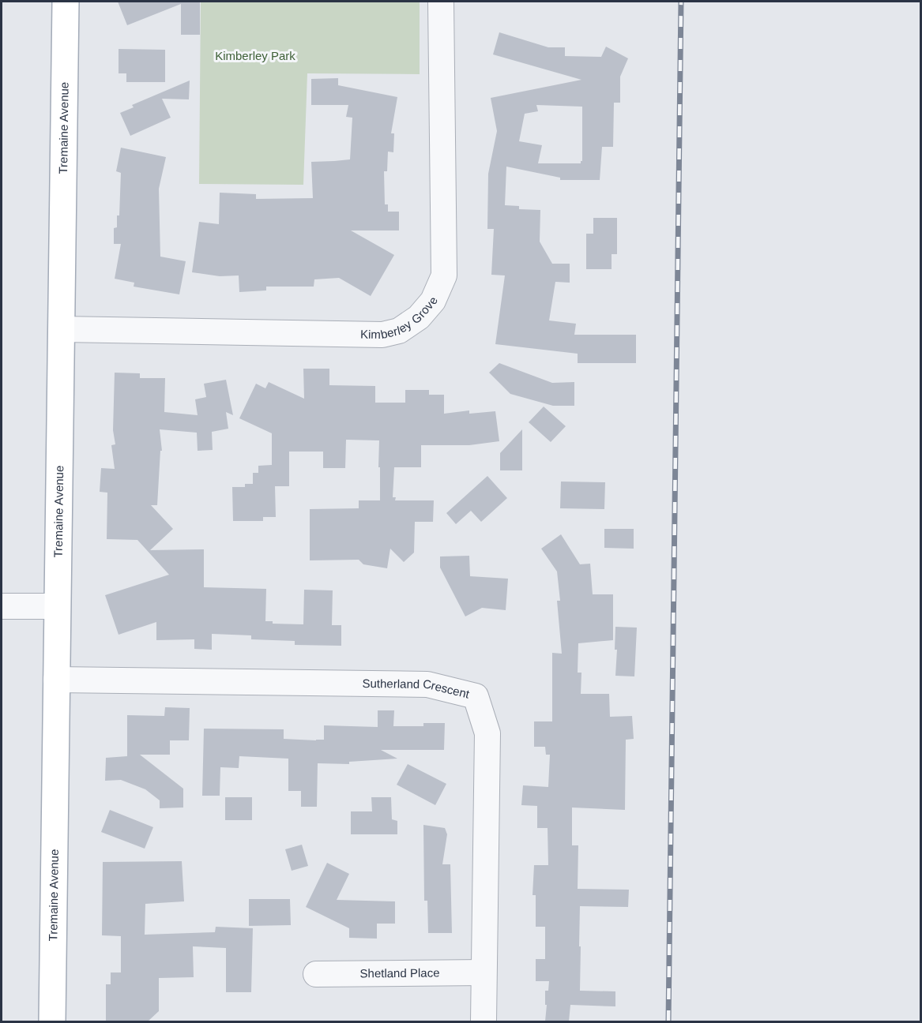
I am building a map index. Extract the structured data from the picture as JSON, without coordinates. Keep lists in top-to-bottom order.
{
  "streets": {
    "main road": ["Tremaine Avenue"],
    "street": ["Kimberley Grove", "Sutherland Crescent", "Shetland Place"]
  },
  "crossings": [
    ["Tremaine Avenue", "Kimberley Grove"],
    ["Tremaine Avenue", "Sutherland Crescent"],
    ["Sutherland Crescent", "Shetland Place"]
  ],
  "parks": ["Kimberley Park"]
}
